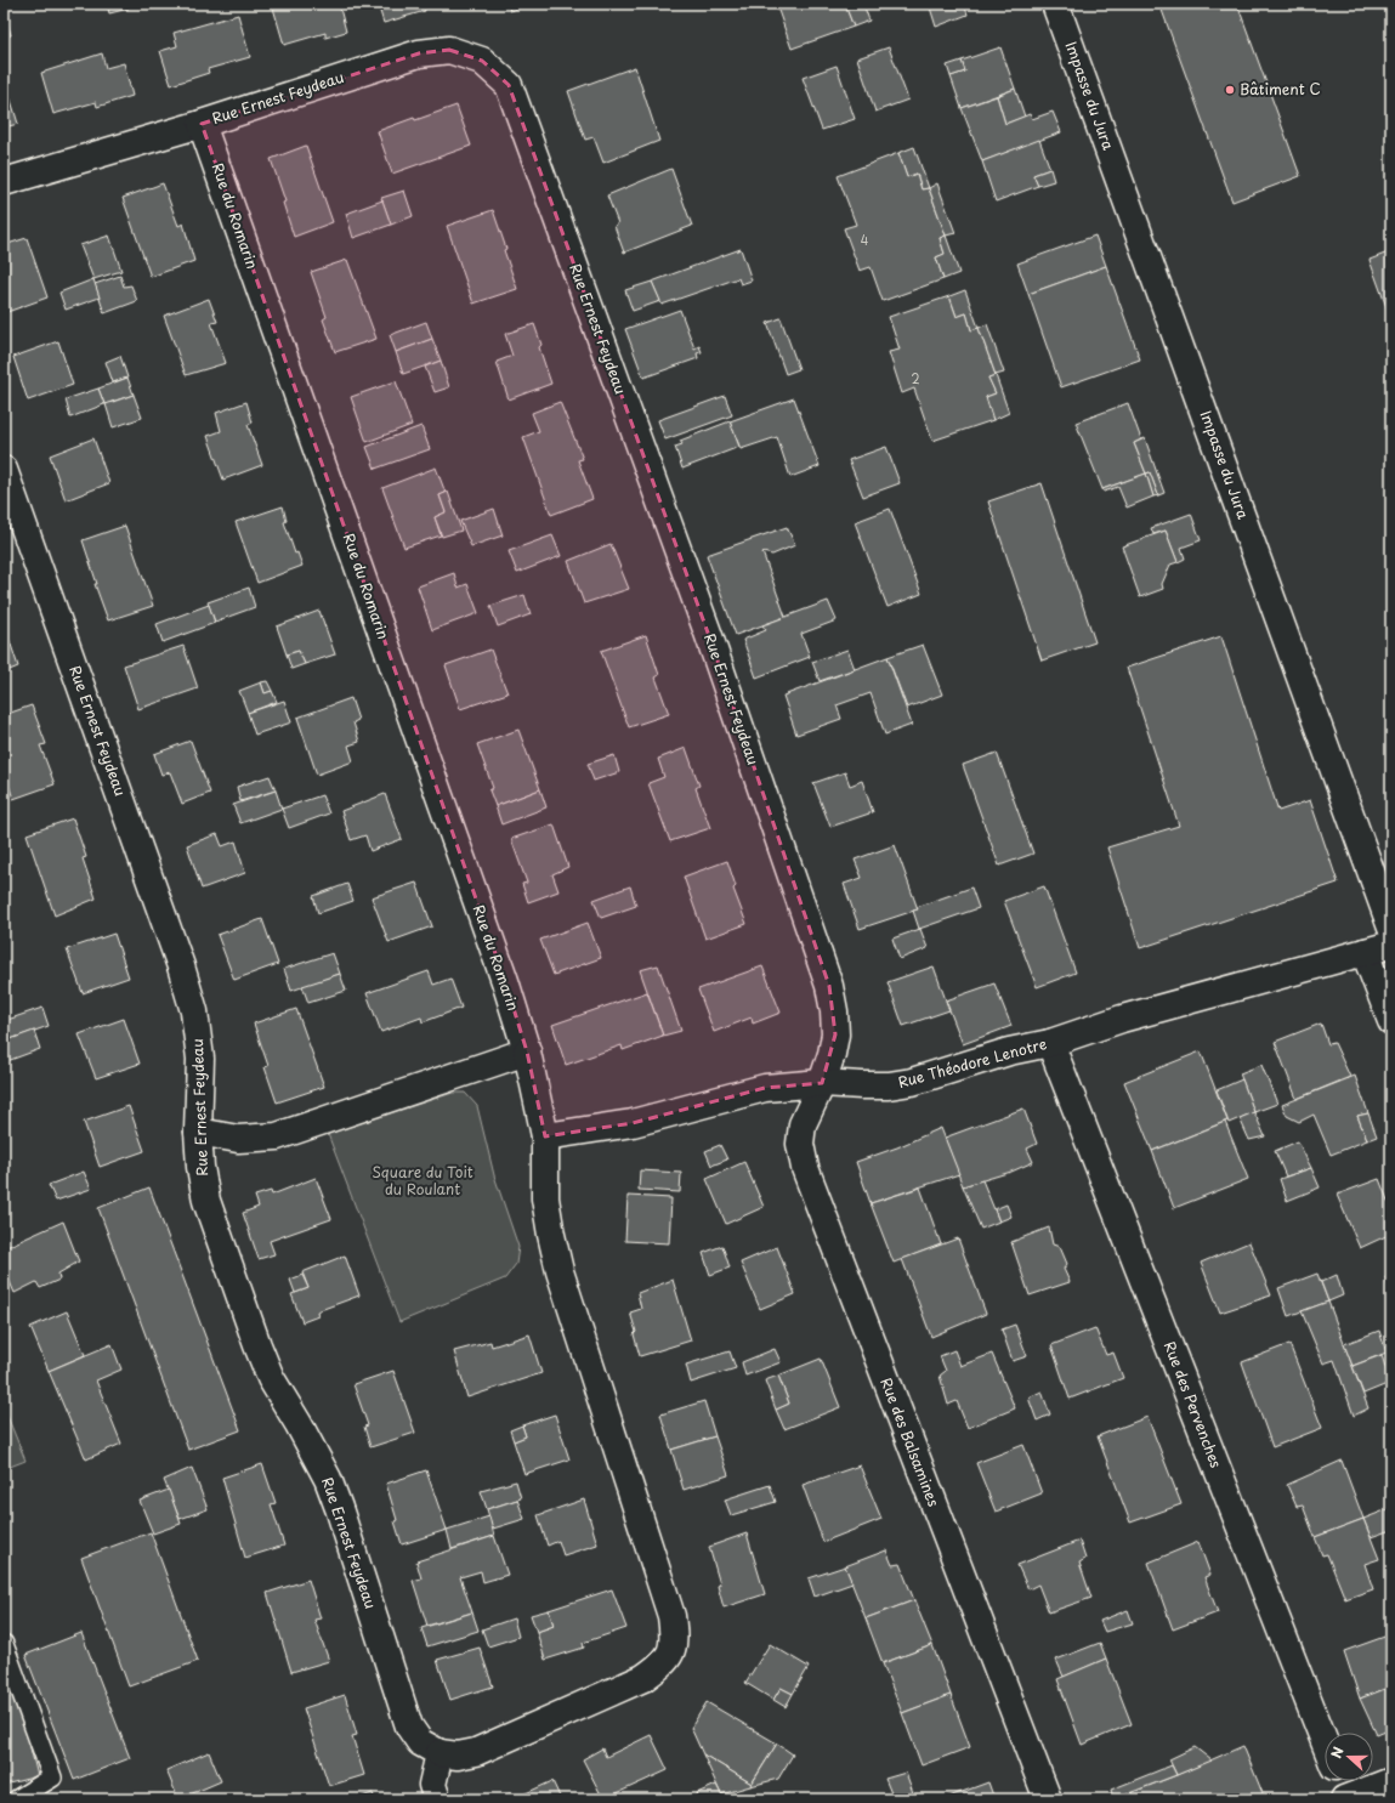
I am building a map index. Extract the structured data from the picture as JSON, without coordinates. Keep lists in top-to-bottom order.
{
  "streets": {
    "street": [
      "Impasse du Jura",
      "Rue Ernest Feydeau",
      "Rue du Romarin",
      "Rue Théodore Lenotre",
      "Rue des Pervenches",
      "Rue des Balsamines"
    ]
  },
  "crossings": [
    ["Rue Ernest Feydeau", "Rue du Romarin"],
    ["Rue Ernest Feydeau", "Rue Théodore Lenotre"],
    ["Rue Ernest Feydeau", "Rue des Balsamines"],
    ["Rue du Romarin", "Rue Théodore Lenotre"],
    ["Rue Théodore Lenotre", "Rue des Pervenches"],
    ["Rue Théodore Lenotre", "Rue des Balsamines"]
  ],
  "parks": ["Square du Toit du Roulant"],
  "places": ["Bâtiment C"],
  "house_numbers": ["4", "2"],
  "north": "left"
}
